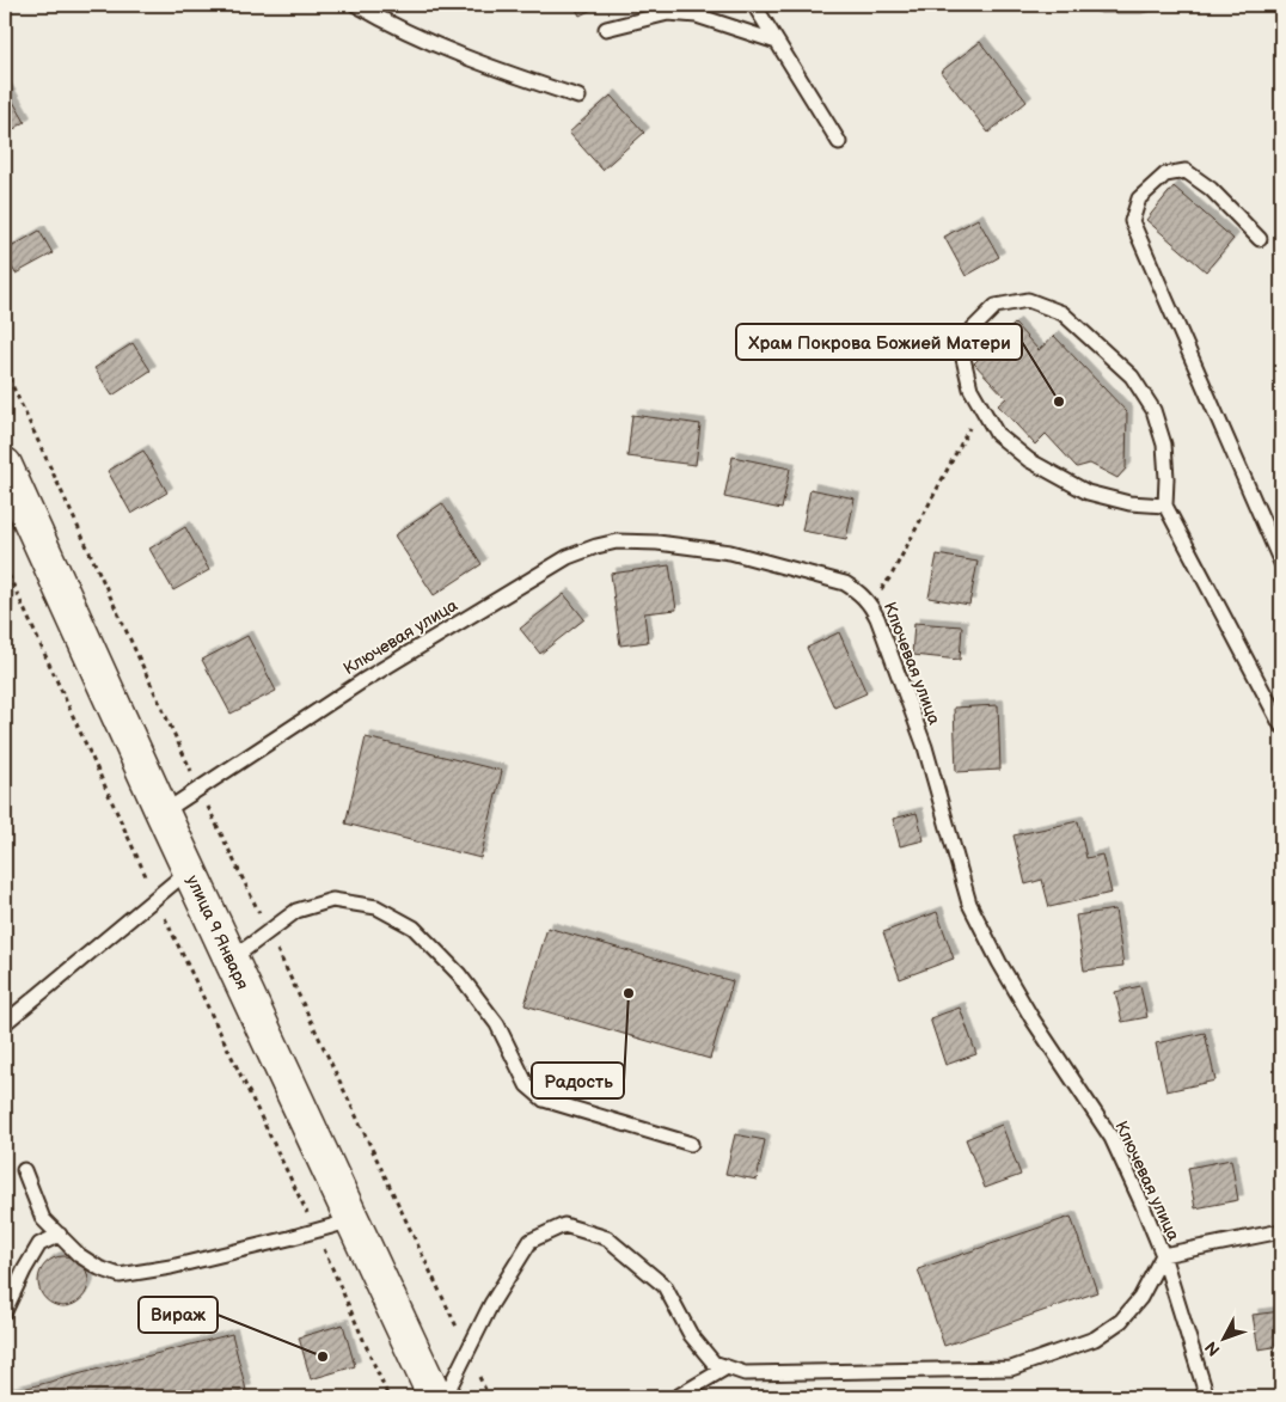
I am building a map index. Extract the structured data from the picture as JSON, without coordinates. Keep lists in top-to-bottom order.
{
  "streets": {
    "main road": ["улица 9 Января"],
    "lane": ["Ключевая улица"]
  },
  "crossings": [
    ["Ключевая улица", "улица 9 Января"]
  ],
  "places": ["Храм Покрова Божией Матери", "Радость", "Вираж"],
  "north": "bottom left"
}
